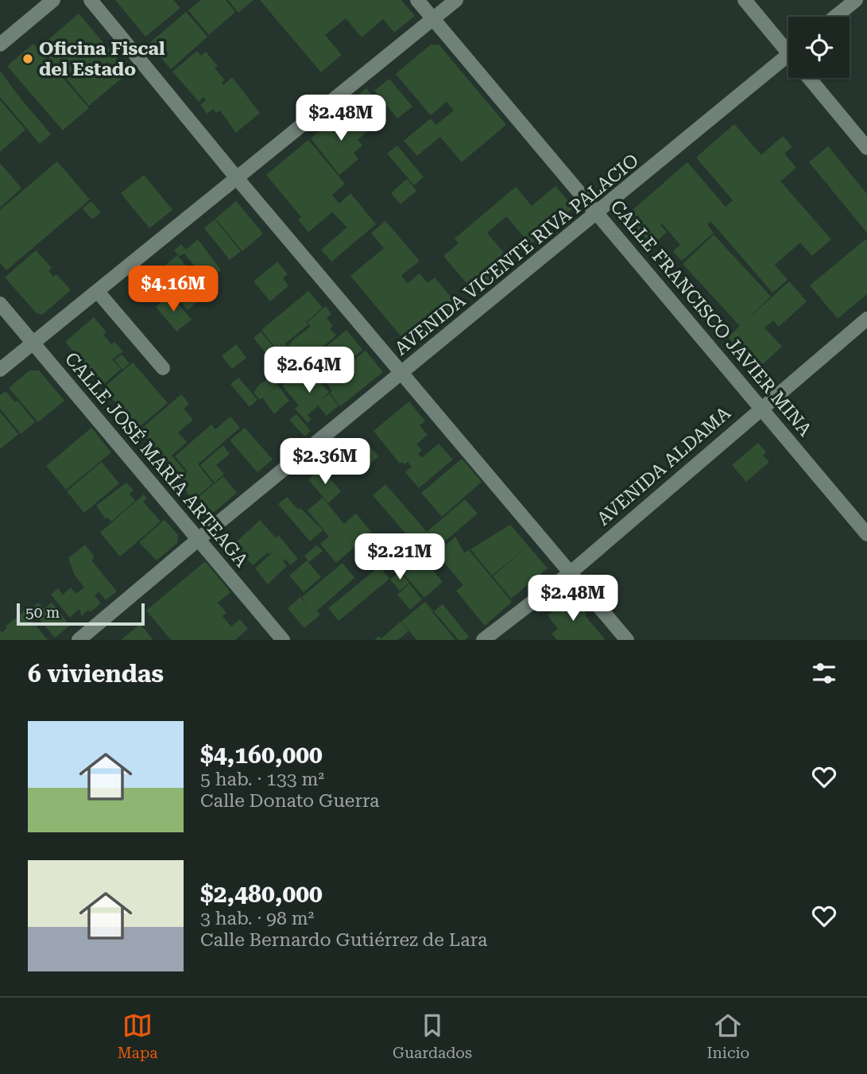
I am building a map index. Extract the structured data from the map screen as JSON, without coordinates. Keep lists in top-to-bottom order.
{
  "streets": {
    "street": [
      "AVENIDA VICENTE RIVA PALACIO",
      "CALLE FRANCISCO JAVIER MINA",
      "CALLE JOSÉ MARÍA ARTEAGA",
      "AVENIDA ALDAMA"
    ]
  },
  "crossings": [
    ["AVENIDA VICENTE RIVA PALACIO", "CALLE FRANCISCO JAVIER MINA"],
    ["AVENIDA VICENTE RIVA PALACIO", "CALLE JOSÉ MARÍA ARTEAGA"],
    ["CALLE FRANCISCO JAVIER MINA", "AVENIDA ALDAMA"]
  ],
  "places": ["Oficina Fiscal del Estado"],
  "scale_bar": "50 m",
  "page": {
    "price": [
      "$2.48M",
      "$4.16M",
      "$2.64M",
      "$2.36M",
      "$2.21M",
      "$2.48M"
    ],
    "scale": "50 m",
    "heading": "6 viviendas",
    "list": [
      {
        "name": "$4,160,000",
        "note": "5 hab. · 133 m² · Calle Donato Guerra"
      },
      {
        "name": "$2,480,000",
        "note": "3 hab. · 98 m² · Calle Bernardo Gutiérrez de Lara"
      }
    ],
    "tabs": ["Mapa", "Guardados", "Inicio"]
  }
}
